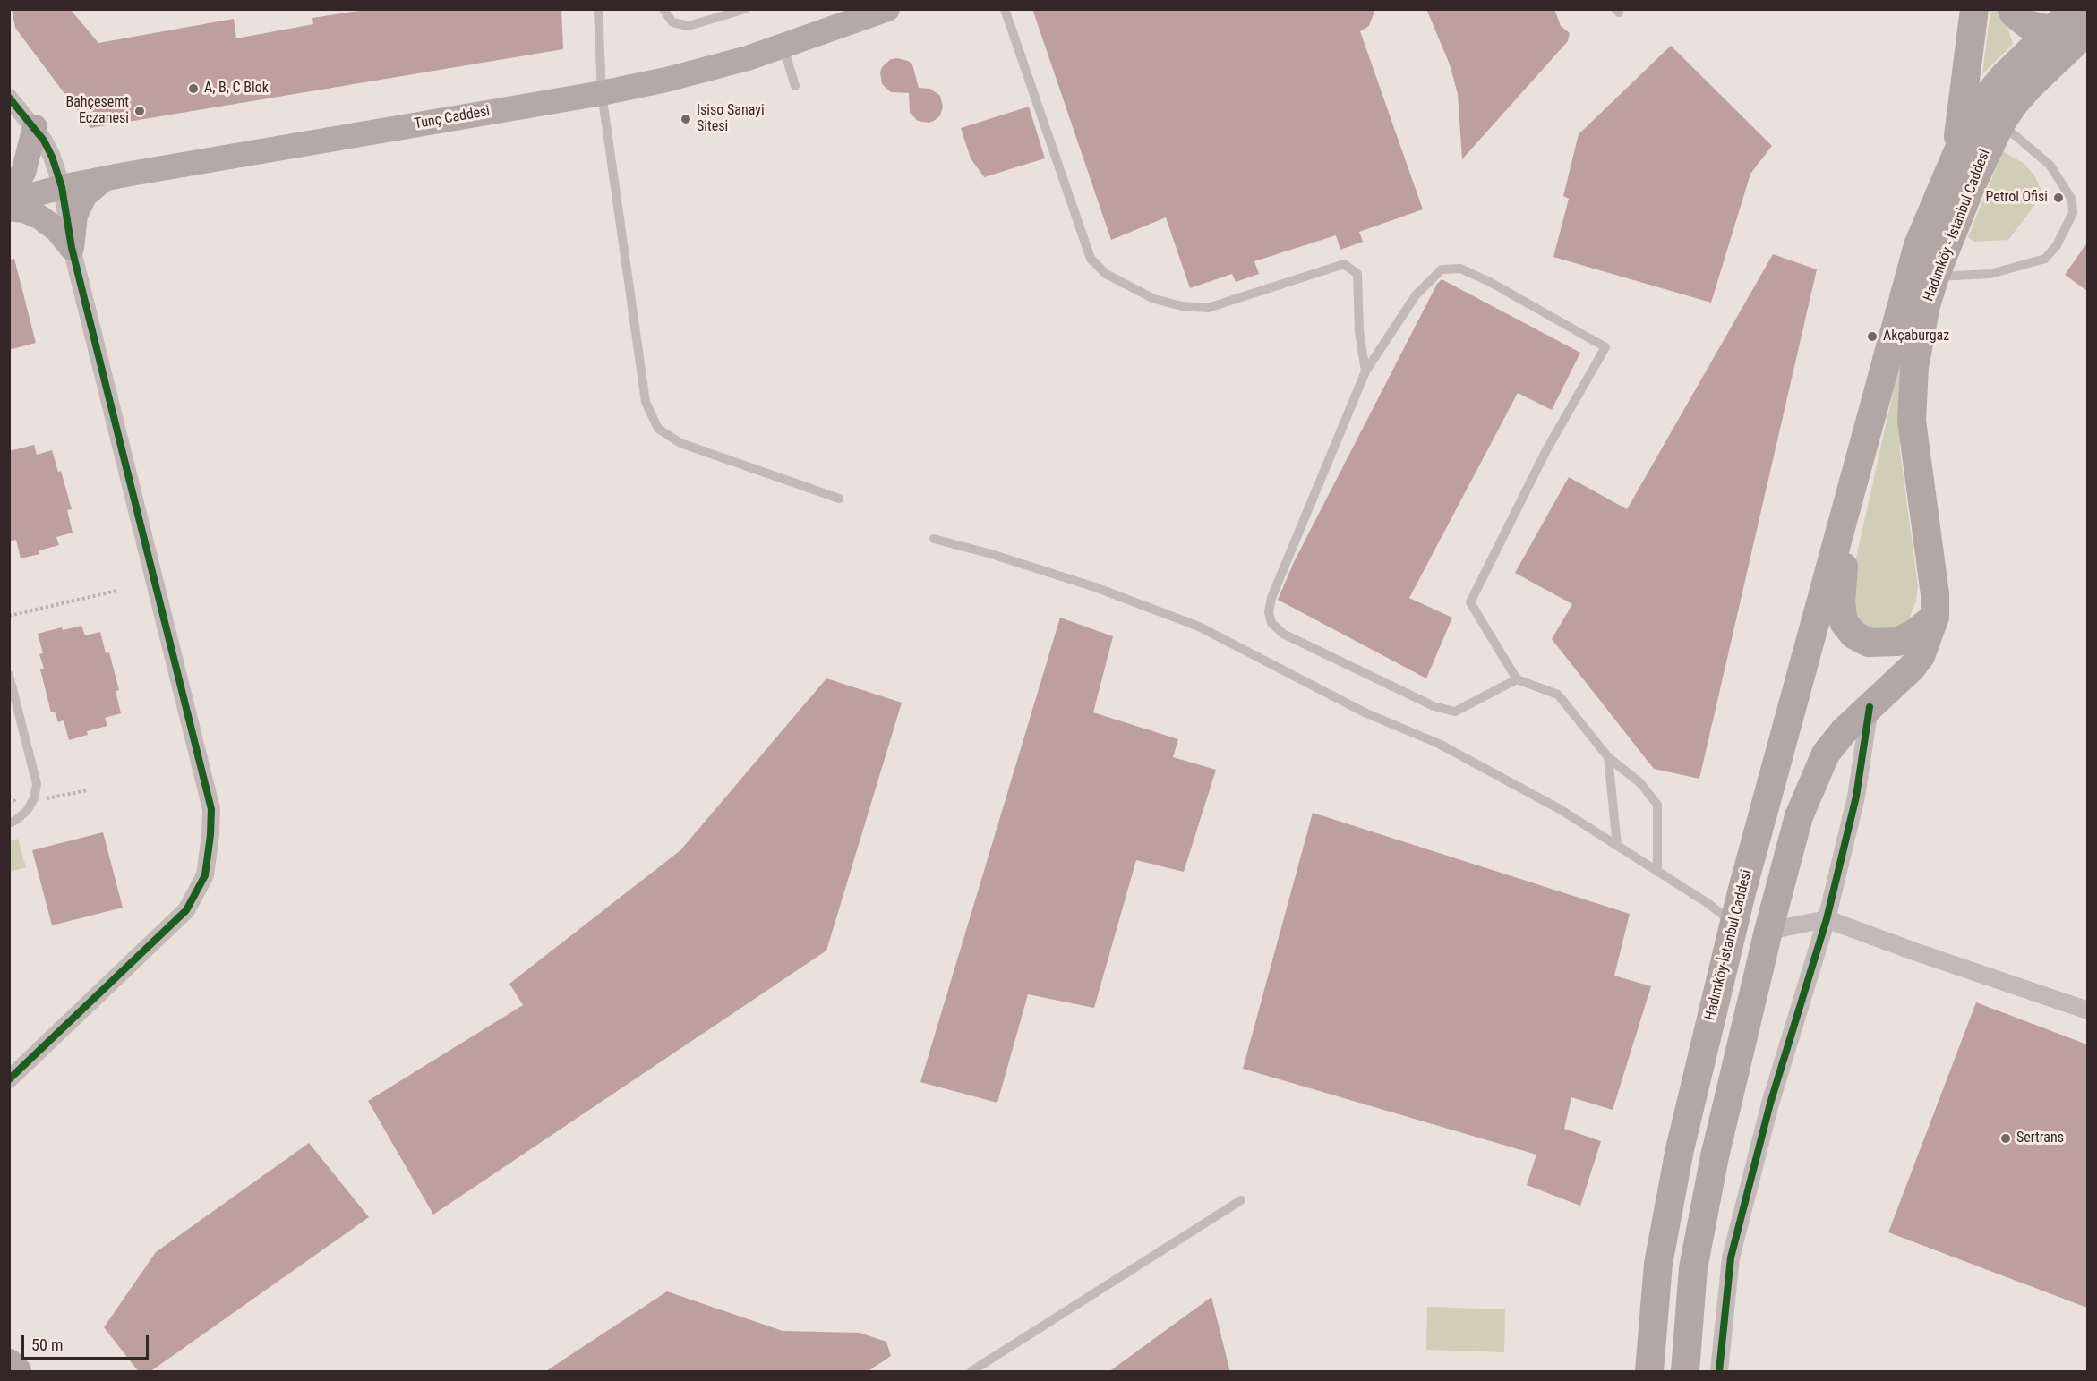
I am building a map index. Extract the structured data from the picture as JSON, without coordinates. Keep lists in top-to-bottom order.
{
  "streets": {
    "main road": ["Tunç Caddesi", "Hadımköy - İstanbul Caddesi", "Hadımköy-İstanbul Caddesi"]
  },
  "crossings": [
    ["Hadımköy - İstanbul Caddesi", "Hadımköy-İstanbul Caddesi"]
  ],
  "places": [
    "A, B, C Blok",
    "Bahçesemt Eczanesi",
    "Isiso Sanayi Sitesi",
    "Petrol Ofisi",
    "Akçaburgaz",
    "Sertrans"
  ],
  "scale_bar": "50 m"
}
